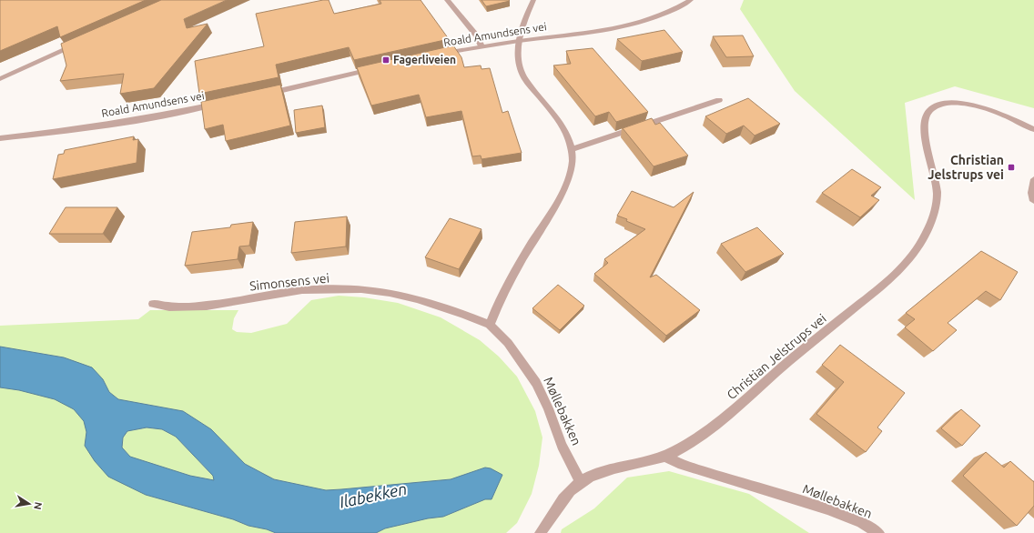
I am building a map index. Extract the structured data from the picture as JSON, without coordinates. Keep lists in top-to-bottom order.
{
  "streets": {
    "street": [
      "Roald Amundsens vei",
      "Simonsens vei",
      "Christian Jelstrups vei",
      "Møllebakken"
    ]
  },
  "crossings": [
    ["Simonsens vei", "Møllebakken"],
    ["Christian Jelstrups vei", "Møllebakken"]
  ],
  "water": ["Ilabekken"],
  "places": {
    "transit": ["Fagerliveien", "Christian Jelstrups vei"]
  },
  "north": "right"
}
